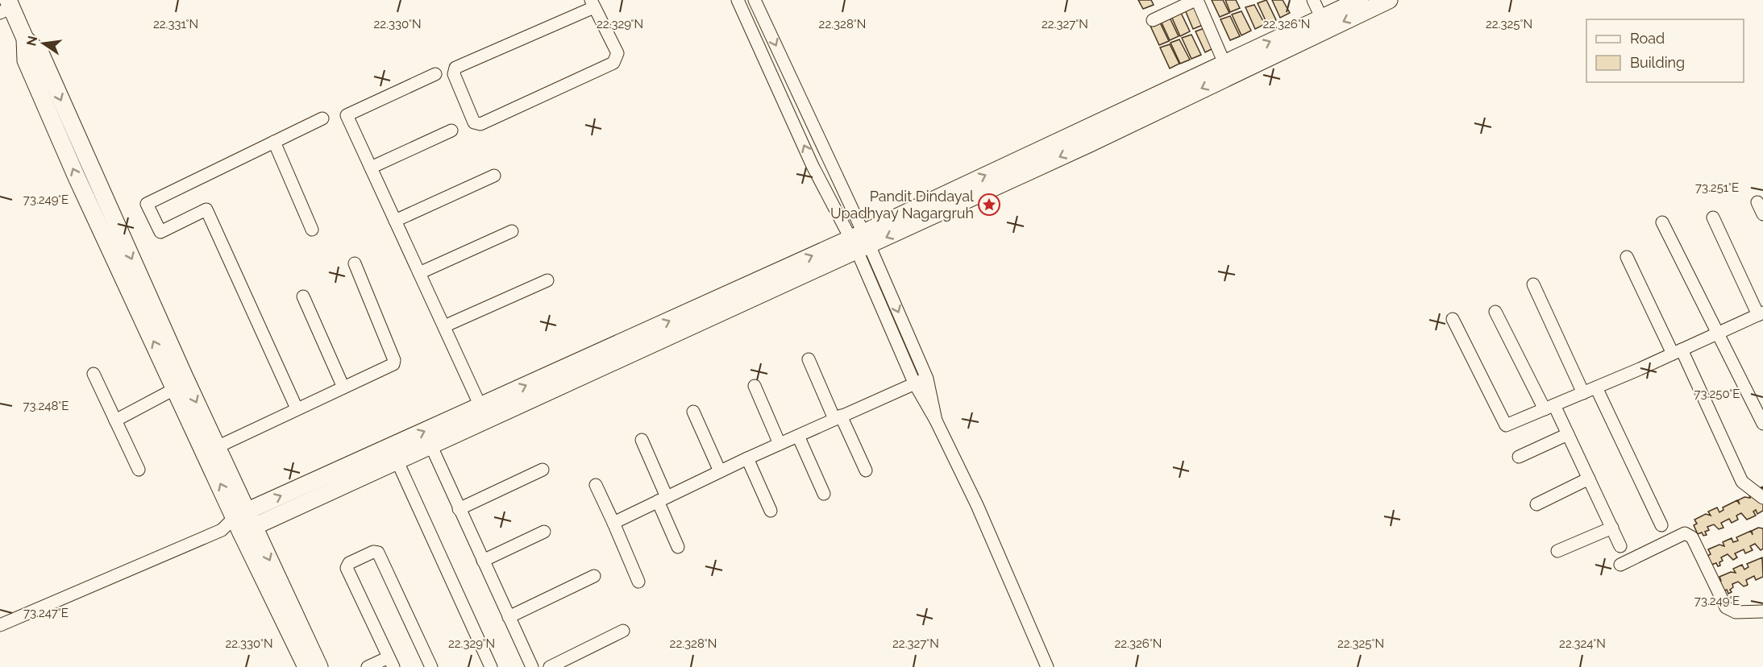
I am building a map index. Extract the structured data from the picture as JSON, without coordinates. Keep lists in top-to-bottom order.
{
  "places": {
    "place": ["Pandit Dindayal Upadhyay Nagargruh"]
  },
  "legend": ["Road", "Building"],
  "north": "left",
  "coordinates": [
    "22.331°N",
    "22.330°N",
    "22.329°N",
    "22.328°N",
    "22.327°N",
    "22.326°N",
    "22.325°N",
    "73.251°E",
    "73.249°E",
    "73.250°E",
    "73.248°E",
    "73.247°E",
    "22.324°N"
  ]
}
